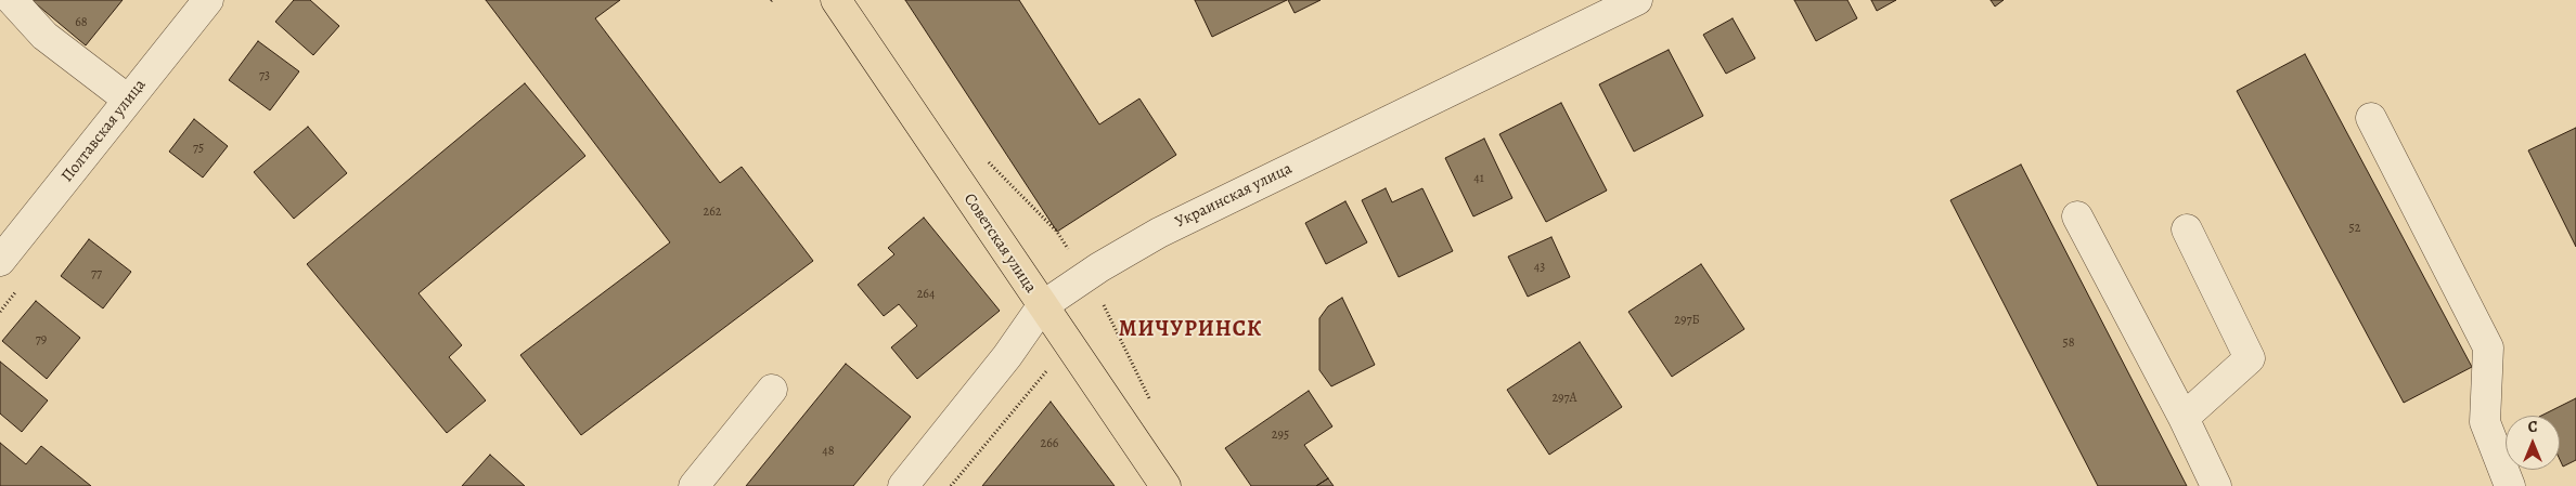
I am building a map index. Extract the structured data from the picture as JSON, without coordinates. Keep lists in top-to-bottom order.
{
  "streets": {
    "main road": ["Советская улица"],
    "street": ["Полтавская улица", "Украинская улица"]
  },
  "crossings": [
    ["Украинская улица", "Советская улица"]
  ],
  "districts": ["МИЧУРИНСК"],
  "house_numbers": [
    "68",
    "73",
    "75",
    "41",
    "262",
    "52",
    "43",
    "77",
    "264",
    "297Б",
    "79",
    "58",
    "297А",
    "295",
    "266",
    "48"
  ],
  "north": "top"
}
